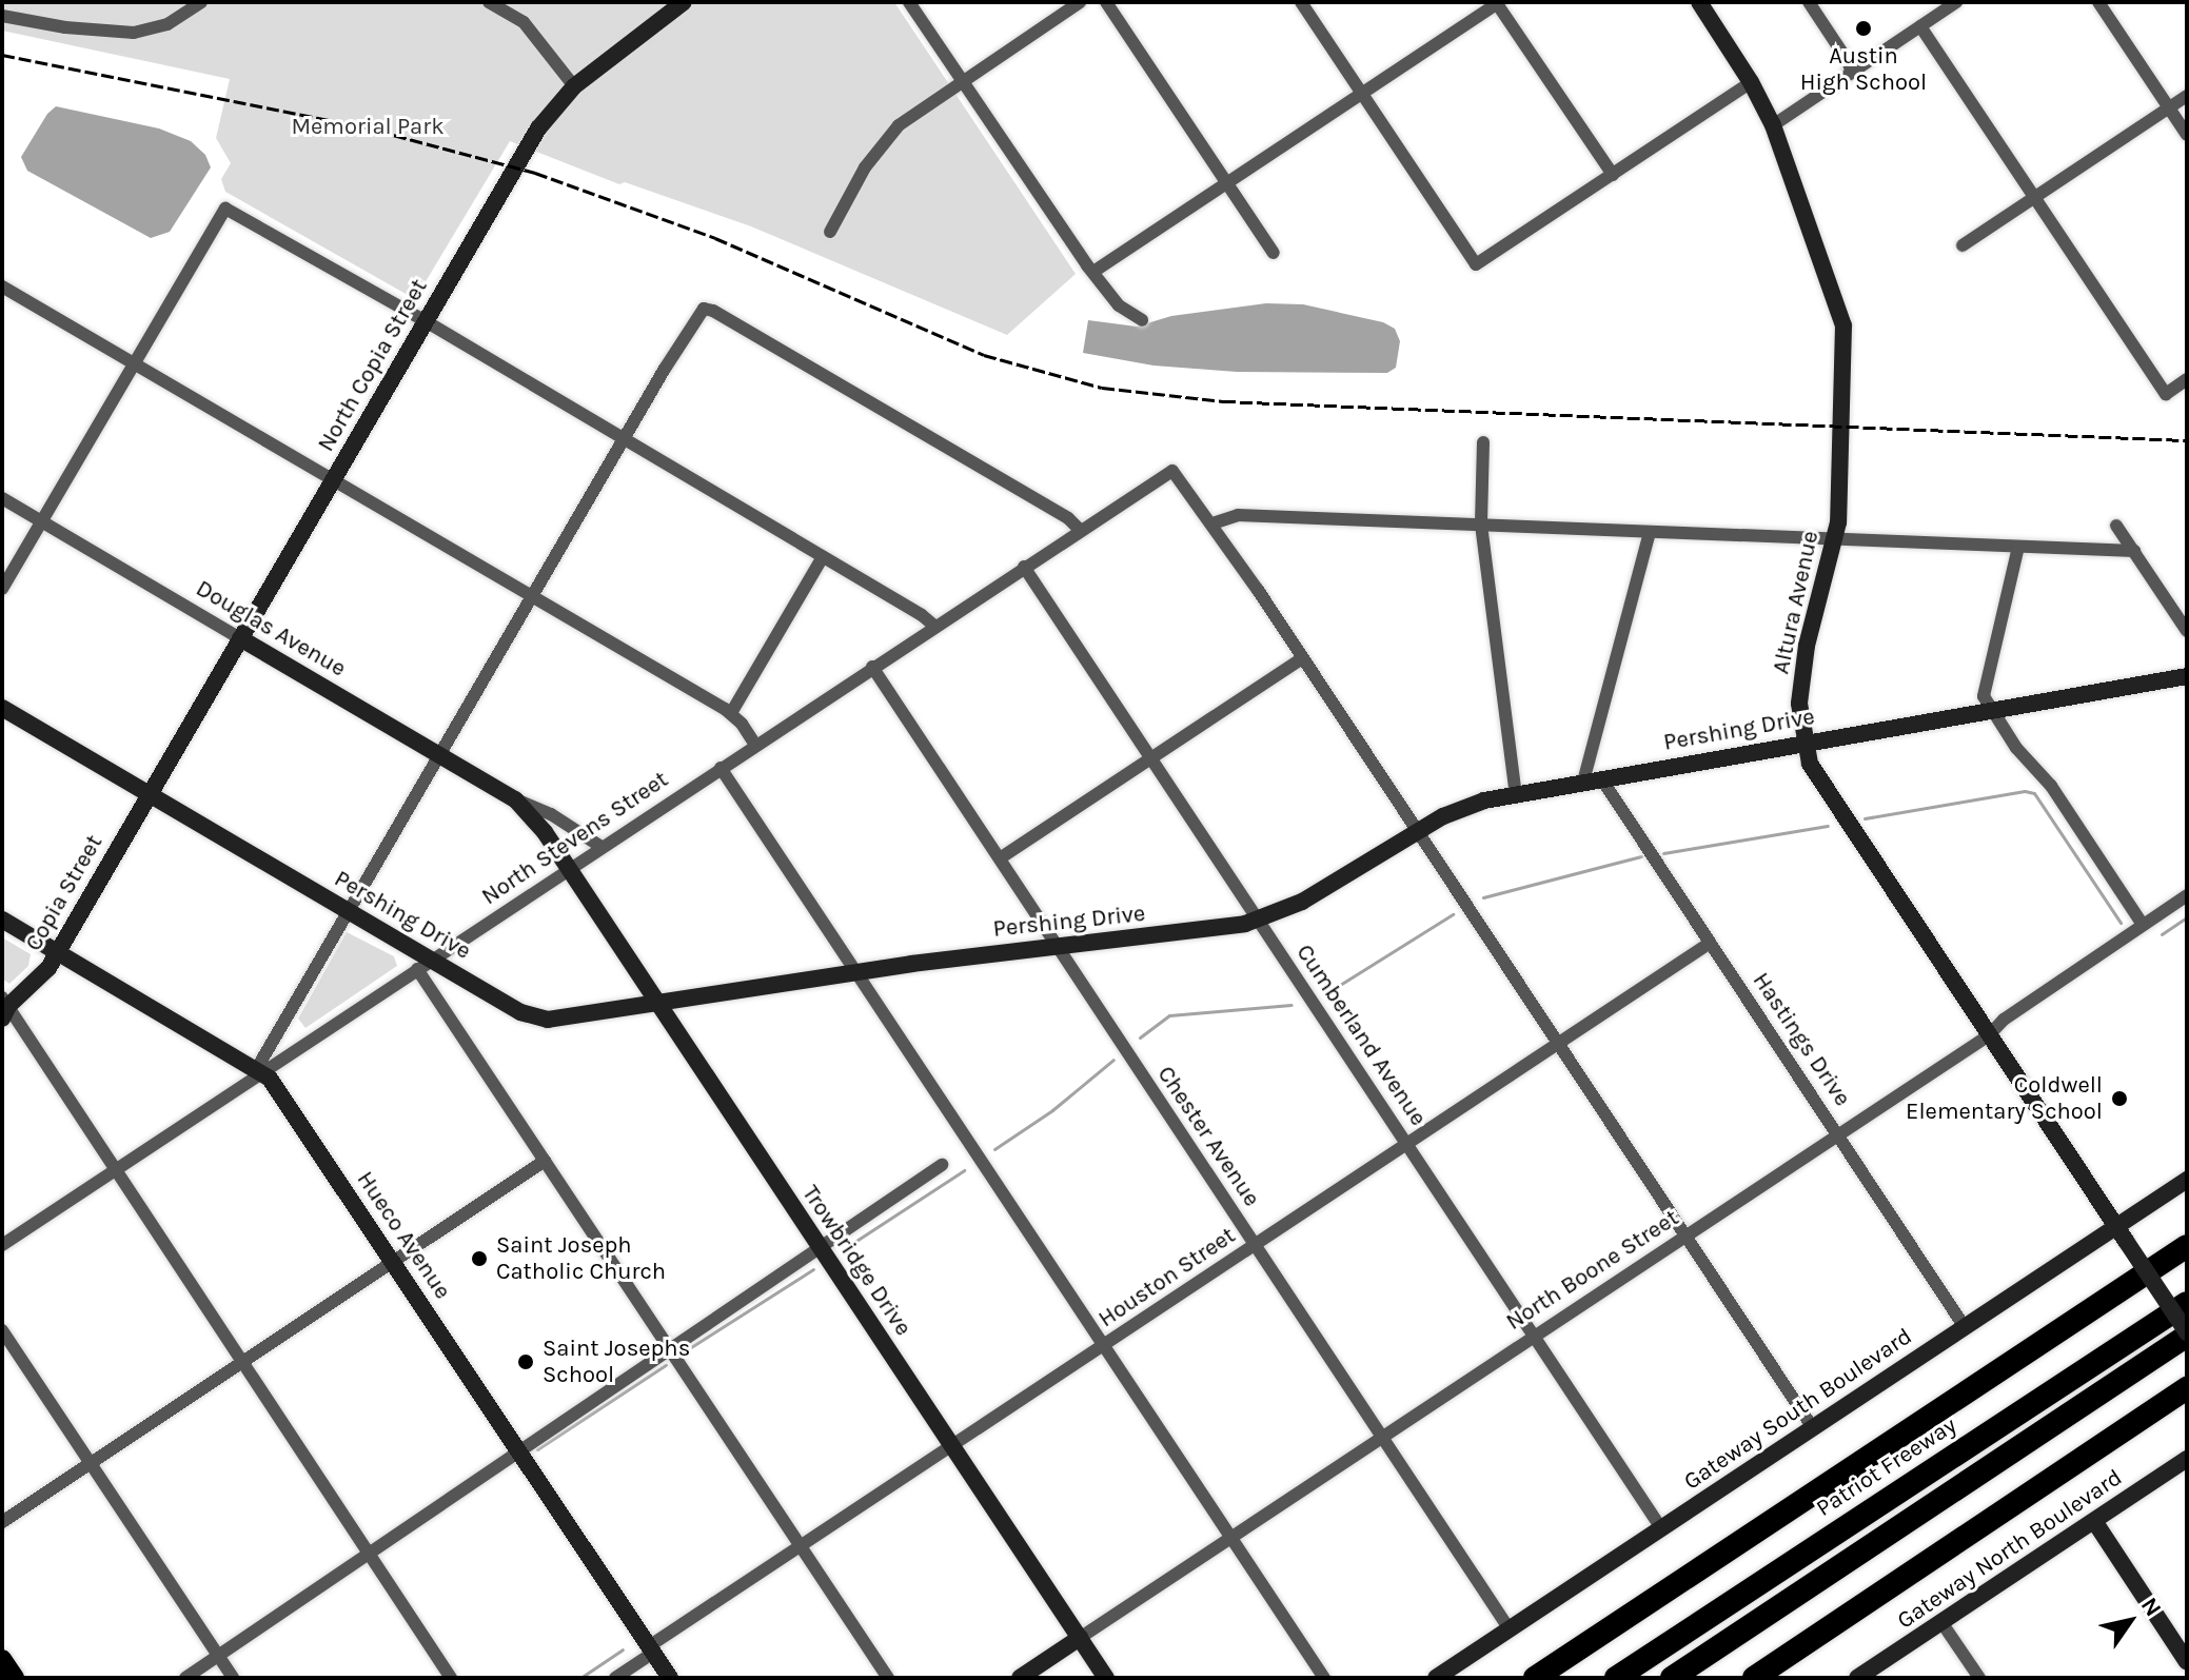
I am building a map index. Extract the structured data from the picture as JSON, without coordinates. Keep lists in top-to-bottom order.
{
  "streets": {
    "highway": ["Patriot Freeway"],
    "main road": [
      "North Copia Street",
      "Altura Avenue",
      "Douglas Avenue",
      "Pershing Drive",
      "Copia Street",
      "Hueco Avenue",
      "Trowbridge Drive",
      "North Boone Street",
      "Gateway South Boulevard",
      "Gateway North Boulevard"
    ],
    "street": [
      "North Stevens Street",
      "Cumberland Avenue",
      "Hastings Drive",
      "Chester Avenue",
      "Houston Street"
    ]
  },
  "crossings": [
    ["North Copia Street", "Douglas Avenue"],
    ["North Copia Street", "Pershing Drive"],
    ["North Copia Street", "Copia Street"],
    ["Altura Avenue", "Pershing Drive"],
    ["Altura Avenue", "North Boone Street"],
    ["Altura Avenue", "Gateway South Boulevard"],
    ["Douglas Avenue", "North Stevens Street"],
    ["Douglas Avenue", "Trowbridge Drive"],
    ["Pershing Drive", "North Stevens Street"],
    ["Pershing Drive", "Copia Street"],
    ["Pershing Drive", "Cumberland Avenue"],
    ["Pershing Drive", "Hastings Drive"],
    ["Pershing Drive", "Chester Avenue"],
    ["Pershing Drive", "Trowbridge Drive"],
    ["North Stevens Street", "Cumberland Avenue"],
    ["North Stevens Street", "Chester Avenue"],
    ["North Stevens Street", "Hueco Avenue"],
    ["North Stevens Street", "Trowbridge Drive"],
    ["Copia Street", "Hueco Avenue"],
    ["Cumberland Avenue", "North Boone Street"],
    ["Cumberland Avenue", "Houston Street"],
    ["Cumberland Avenue", "Gateway South Boulevard"],
    ["Hastings Drive", "North Boone Street"],
    ["Hastings Drive", "Houston Street"],
    ["Hastings Drive", "Gateway South Boulevard"],
    ["Chester Avenue", "North Boone Street"],
    ["Chester Avenue", "Houston Street"],
    ["Chester Avenue", "Gateway South Boulevard"],
    ["Hueco Avenue", "Houston Street"],
    ["Trowbridge Drive", "North Boone Street"],
    ["Trowbridge Drive", "Houston Street"]
  ],
  "parks": ["Memorial Park"],
  "places": [
    "Austin High School",
    "Coldwell Elementary School",
    "Saint Joseph Catholic Church",
    "Saint Josephs School"
  ],
  "north": "top right"
}
